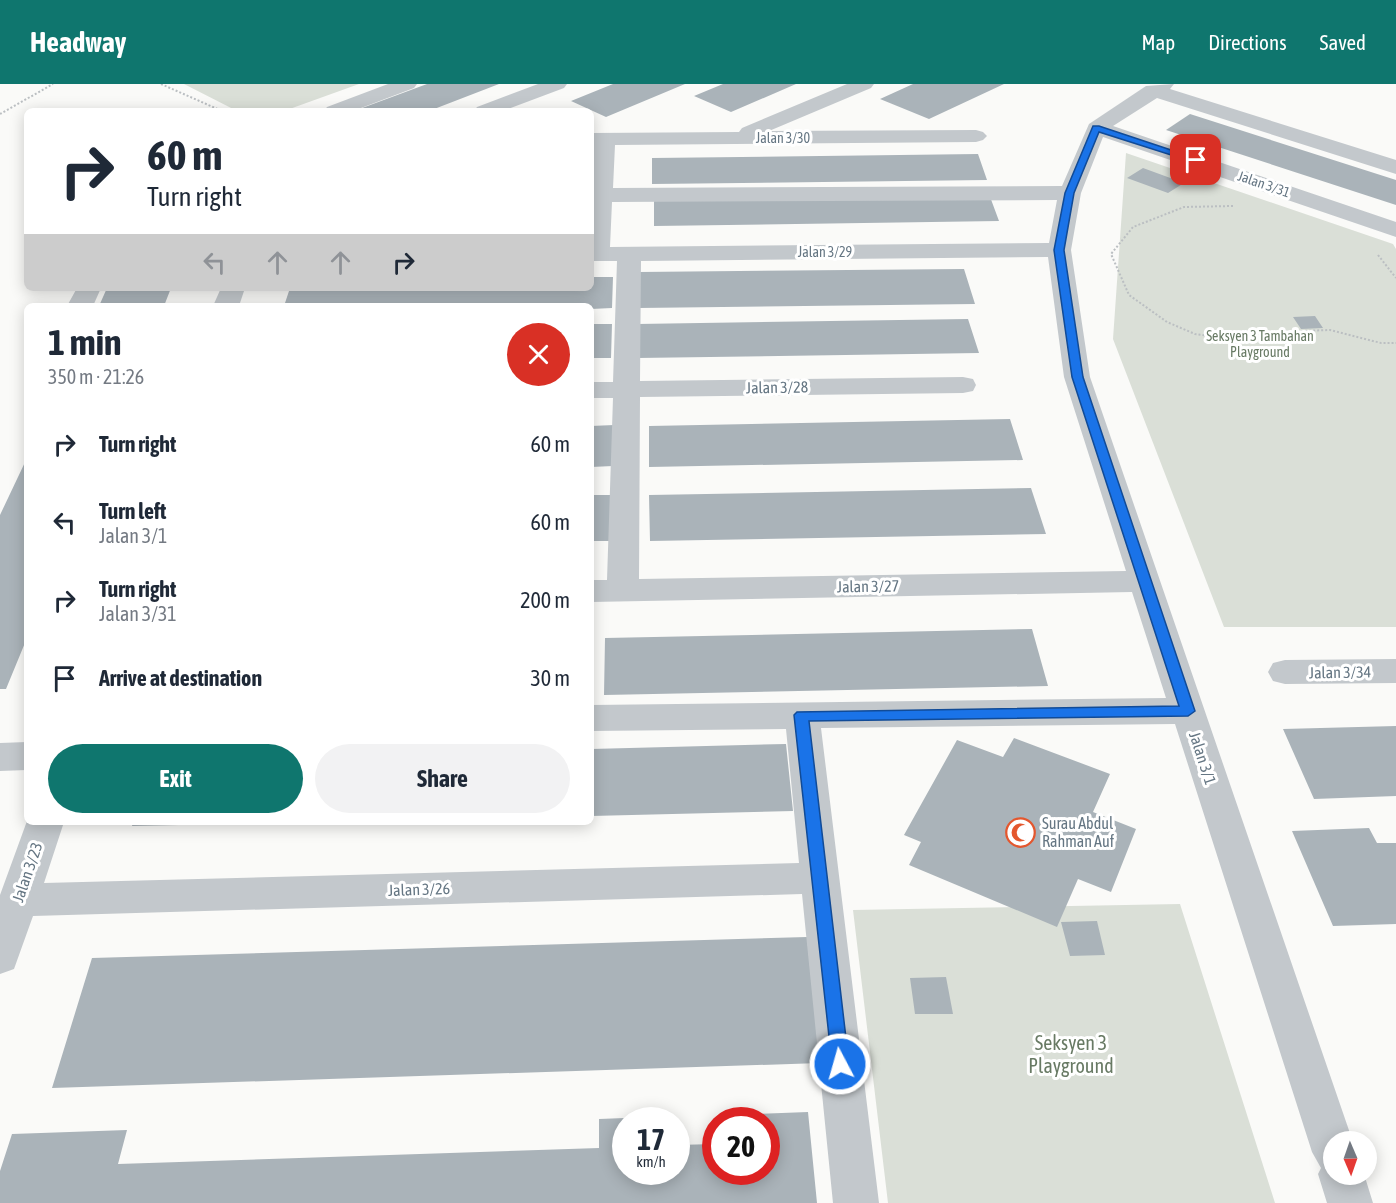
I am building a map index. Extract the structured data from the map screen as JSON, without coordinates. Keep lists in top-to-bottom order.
{
  "streets": {
    "street": [
      "Jalan 3/30",
      "Jalan 3/31",
      "Jalan 3/29",
      "Jalan 3/28",
      "Jalan 3/27",
      "Jalan 3/34",
      "Jalan 3/1",
      "Jalan 3/23",
      "Jalan 3/26"
    ]
  },
  "crossings": [
    ["Jalan 3/31", "Jalan 3/1"],
    ["Jalan 3/29", "Jalan 3/1"],
    ["Jalan 3/27", "Jalan 3/1"],
    ["Jalan 3/23", "Jalan 3/26"]
  ],
  "parks": ["Seksyen 3 Tambahan Playground", "Seksyen 3 Playground"],
  "places": {
    "mosque": ["Surau Abdul Rahman Auf"]
  },
  "north": "bottom",
  "page": {
    "header": "Headway",
    "nav": ["Map", "Directions", "Saved"],
    "turn": ["60 m", "Turn right"],
    "heading": ["1 min", "350 m · 21:26"],
    "list": [
      {
        "name": "Turn right",
        "value": "60 m"
      },
      {
        "name": "Turn left",
        "note": "Jalan 3/1",
        "value": "60 m"
      },
      {
        "name": "Turn right",
        "note": "Jalan 3/31",
        "value": "200 m"
      },
      {
        "name": "Arrive at destination",
        "value": "30 m"
      }
    ],
    "buttons": ["Exit", "Share"],
    "speed": "17 km/h",
    "limit": "20"
  }
}
